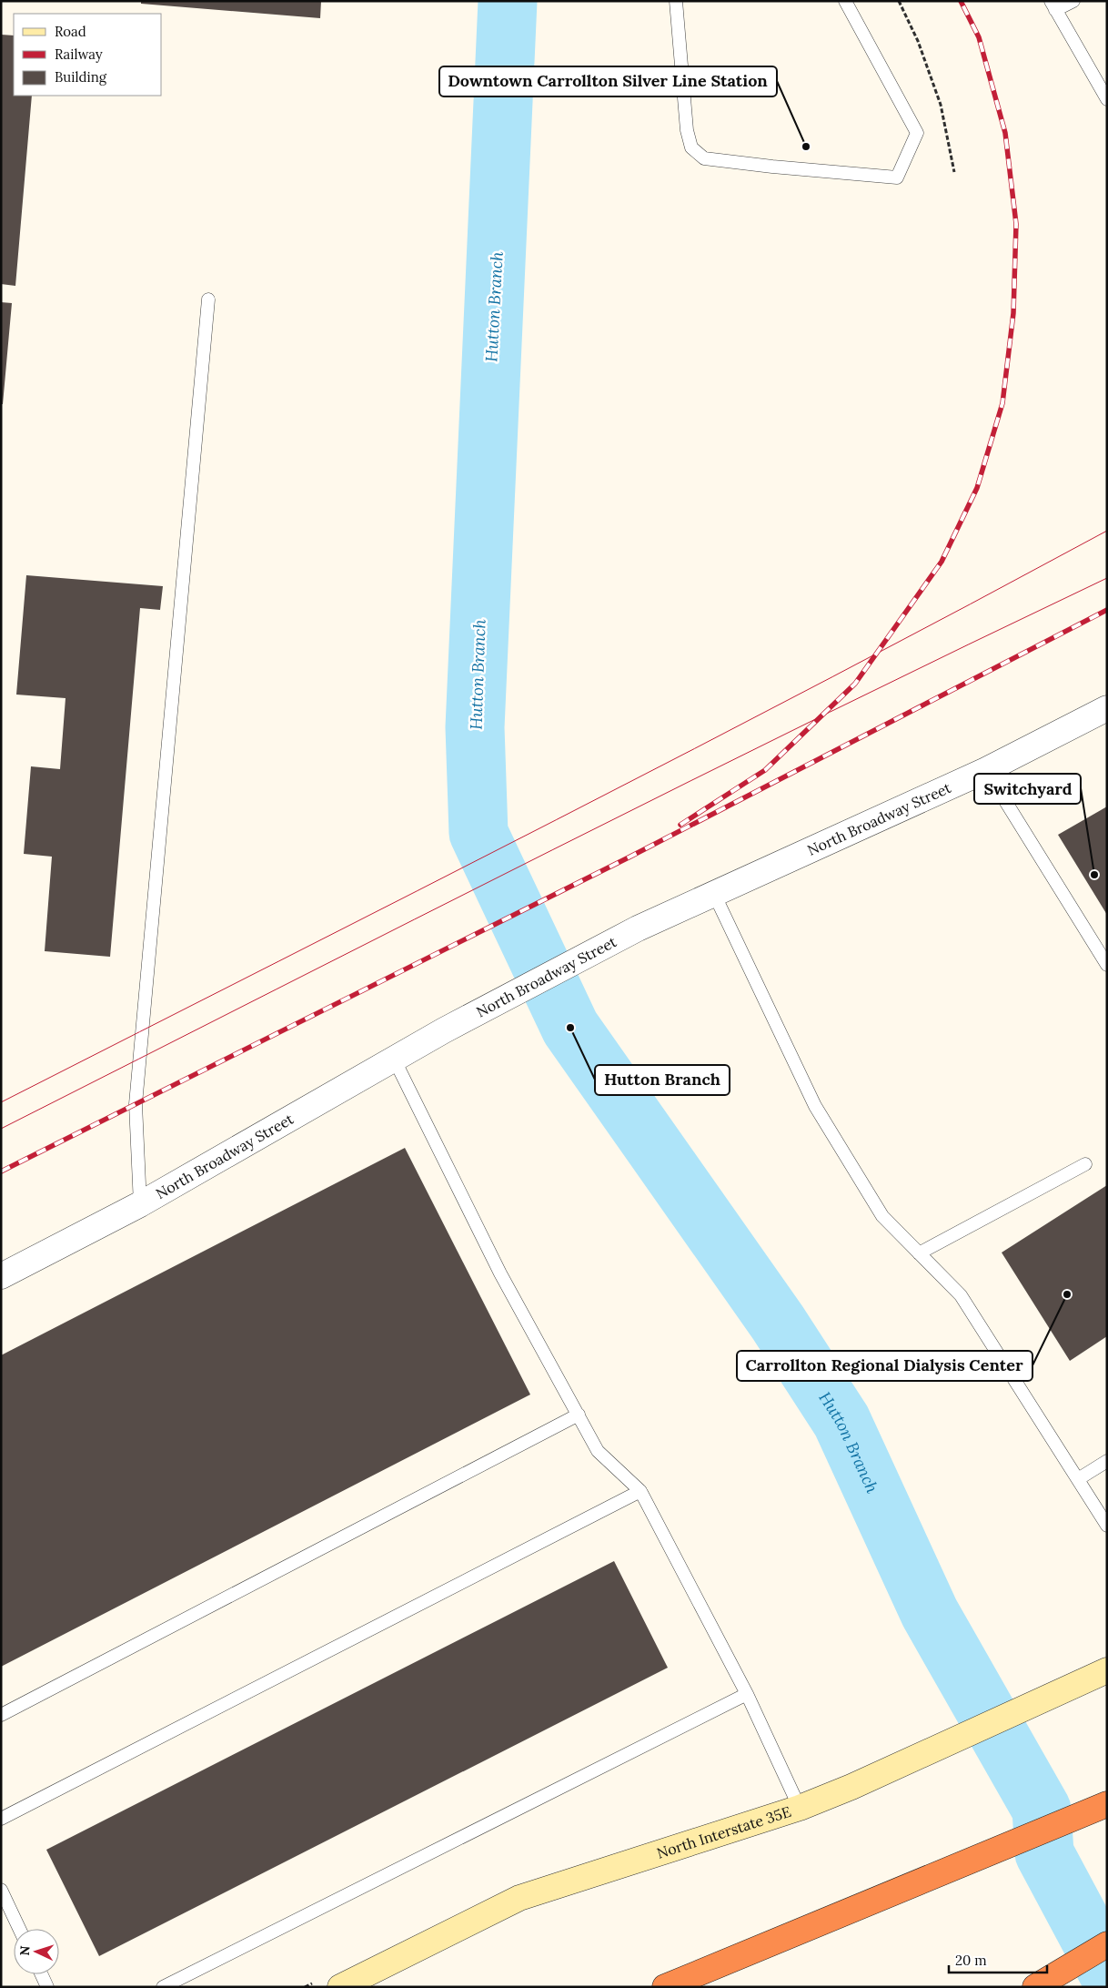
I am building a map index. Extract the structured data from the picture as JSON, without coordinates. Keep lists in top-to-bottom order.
{
  "streets": {
    "main road": ["North Interstate 35E"],
    "street": ["North Broadway Street"]
  },
  "water": ["Hutton Branch"],
  "places": [
    "Downtown Carrollton Silver Line Station",
    "Switchyard",
    "Hutton Branch",
    "Carrollton Regional Dialysis Center"
  ],
  "legend": ["Road", "Railway", "Building"],
  "scale_bar": "20 m",
  "north": "left"
}
